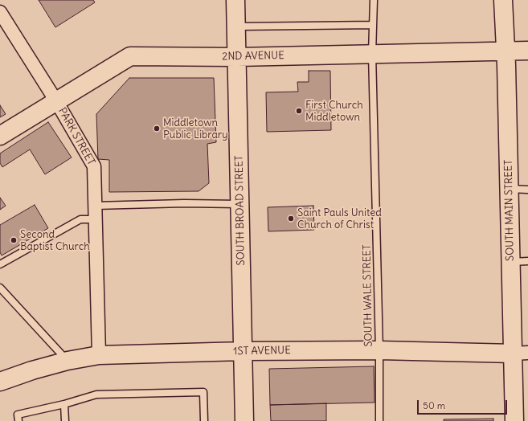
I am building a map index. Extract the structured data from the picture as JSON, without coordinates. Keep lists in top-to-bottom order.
{
  "streets": {
    "street": [
      "2ND AVENUE",
      "PARK STREET",
      "SOUTH BROAD STREET",
      "SOUTH MAIN STREET",
      "1ST AVENUE"
    ],
    "lane": ["SOUTH WALE STREET"]
  },
  "crossings": [
    ["2ND AVENUE", "PARK STREET"],
    ["2ND AVENUE", "SOUTH BROAD STREET"],
    ["2ND AVENUE", "SOUTH MAIN STREET"],
    ["2ND AVENUE", "SOUTH WALE STREET"],
    ["PARK STREET", "1ST AVENUE"],
    ["SOUTH BROAD STREET", "1ST AVENUE"],
    ["SOUTH MAIN STREET", "1ST AVENUE"],
    ["SOUTH WALE STREET", "1ST AVENUE"]
  ],
  "places": [
    "First Church Middletown",
    "Middletown Public Library",
    "Saint Pauls United Church of Christ",
    "Second Baptist Church"
  ],
  "scale_bar": "50 m"
}
